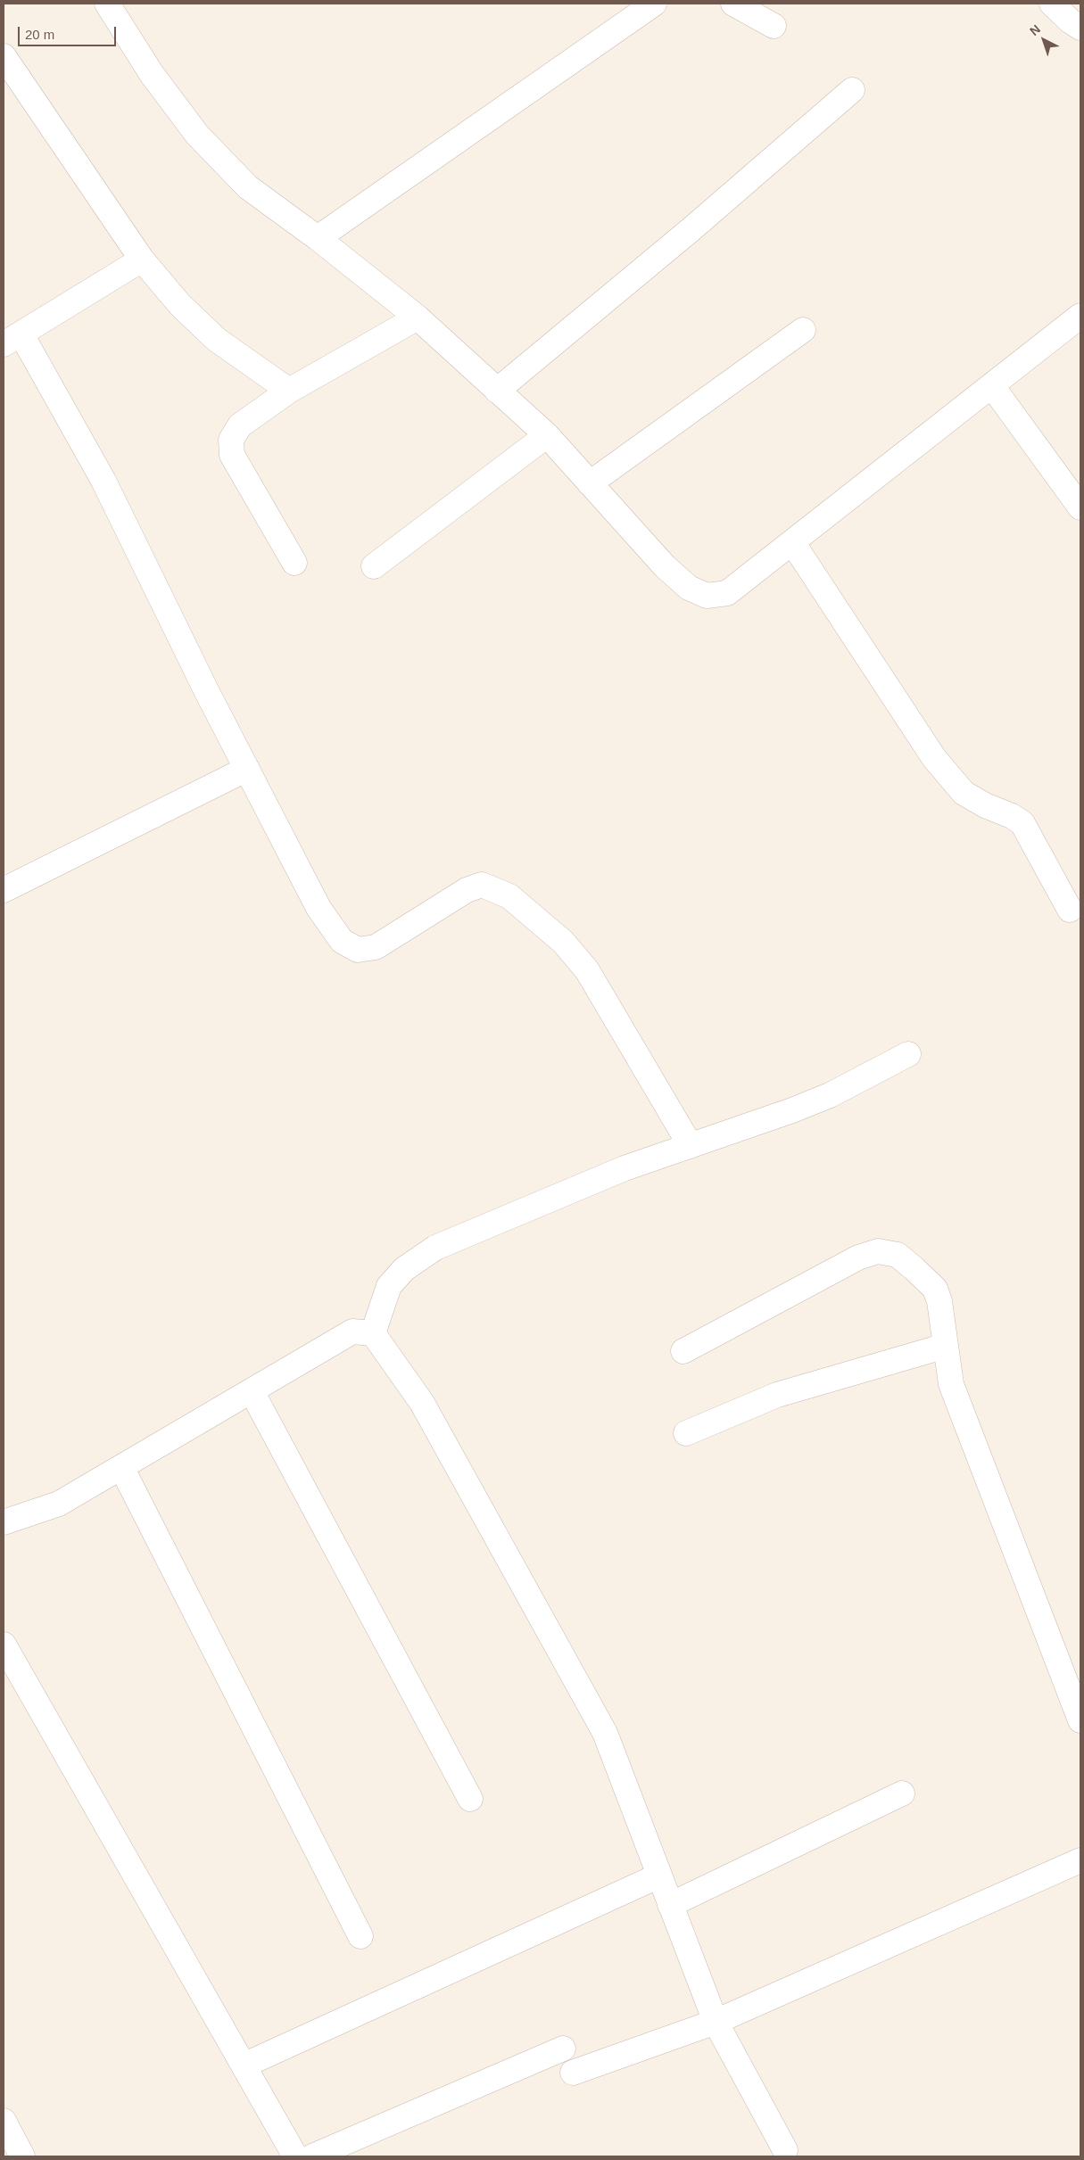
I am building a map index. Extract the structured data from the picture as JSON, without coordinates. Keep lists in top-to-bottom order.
{
  "scale_bar": "20 m",
  "north": "top left"
}
